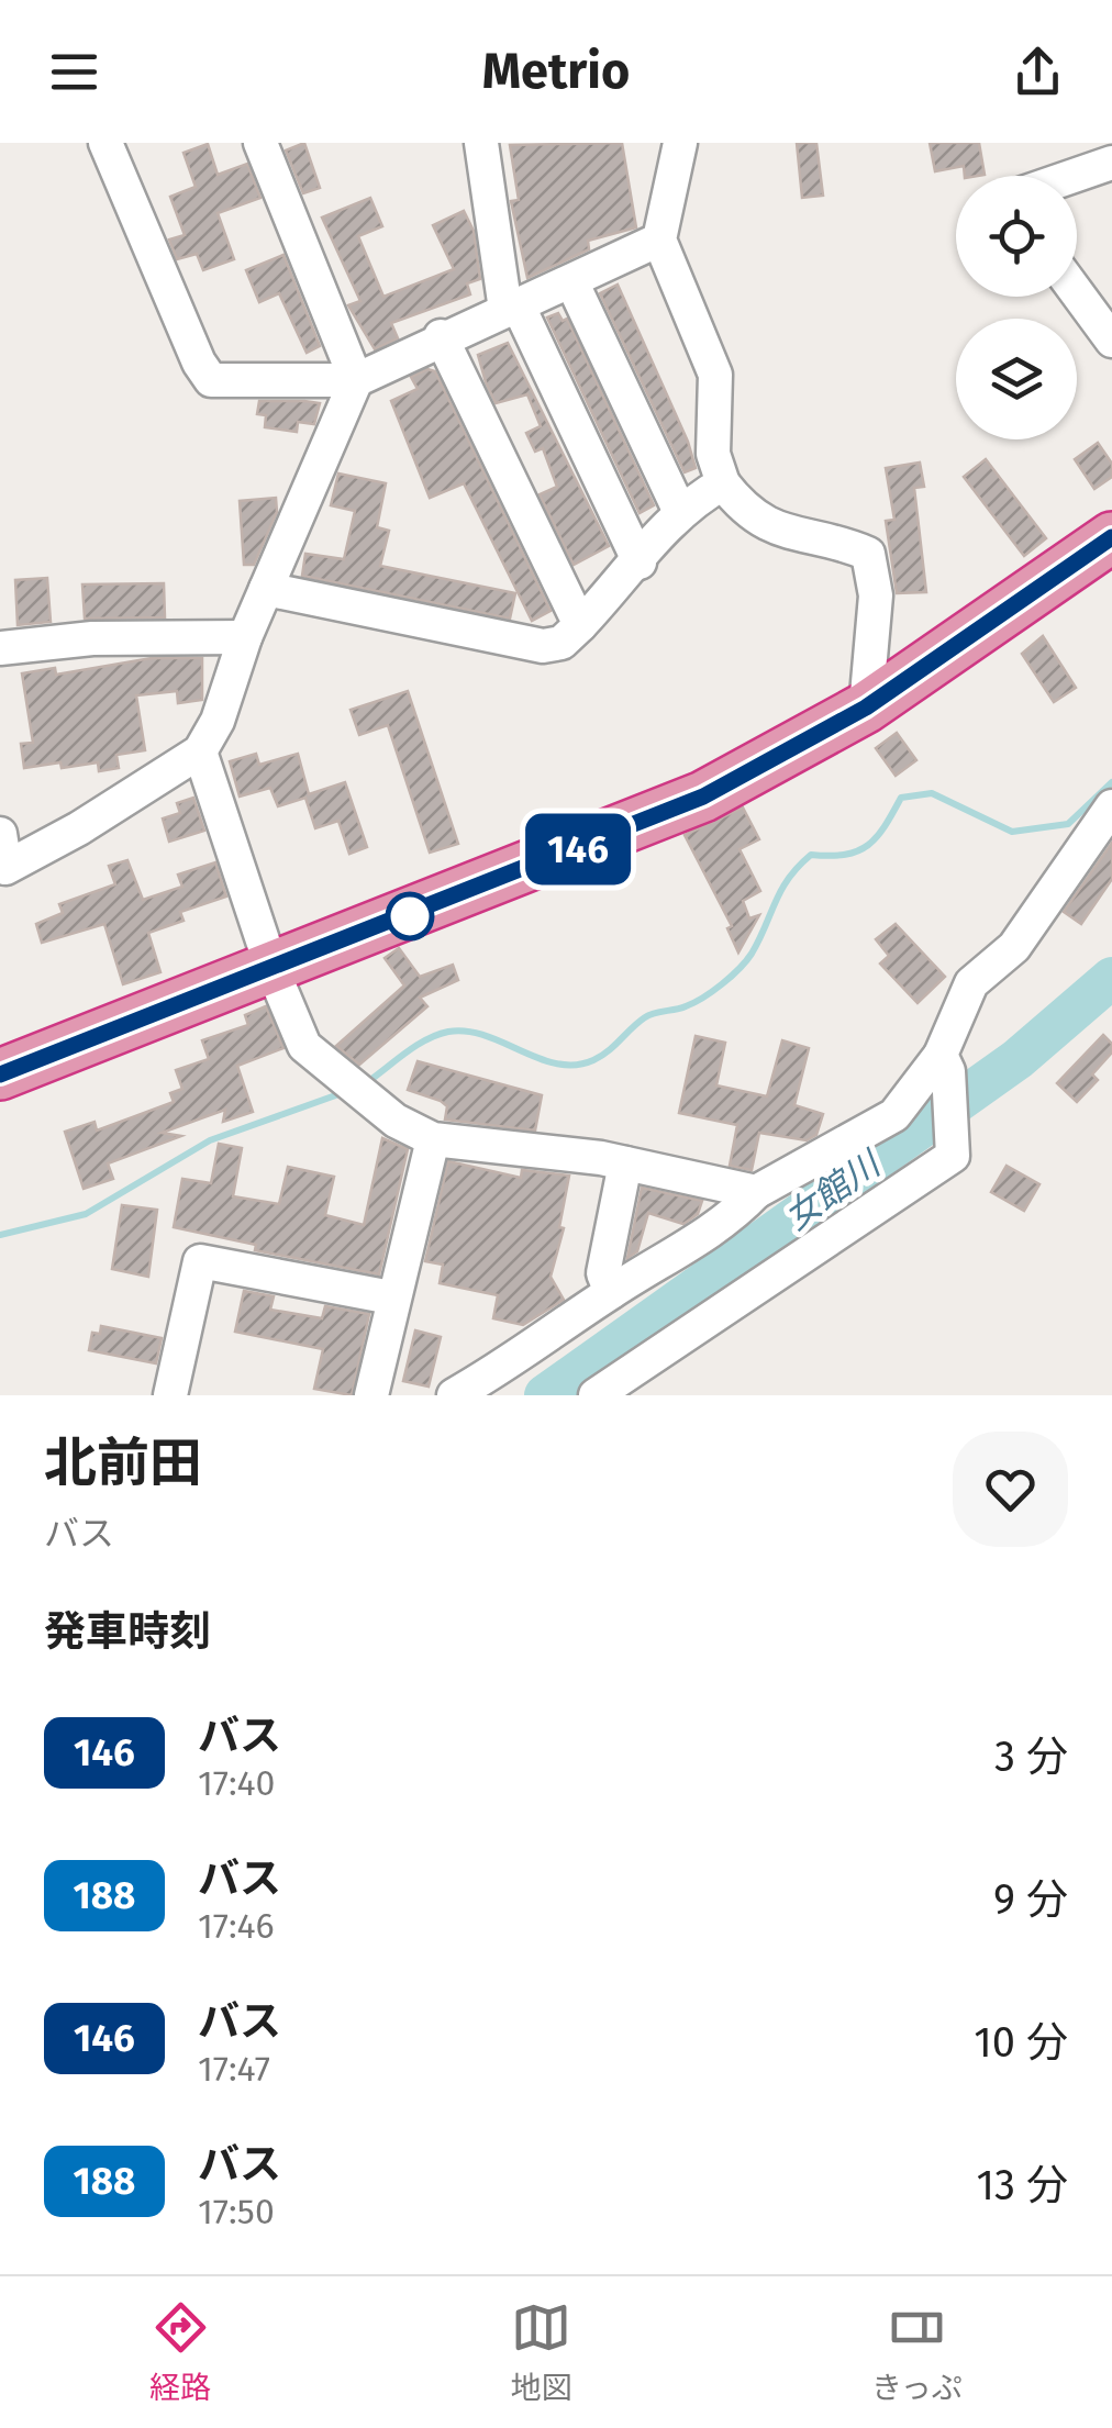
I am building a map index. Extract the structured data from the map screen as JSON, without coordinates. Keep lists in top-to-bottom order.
{
  "water": ["女館川"],
  "lines": ["bus line 146"],
  "page": {
    "header": "Metrio",
    "on_map": "146",
    "heading": [
      ["北前田", "バス"],
      "発車時刻"
    ],
    "list": [
      {
        "mark": "146",
        "name": "バス",
        "note": "17:40",
        "value": "3 分"
      },
      {
        "mark": "188",
        "name": "バス",
        "note": "17:46",
        "value": "9 分"
      },
      {
        "mark": "146",
        "name": "バス",
        "note": "17:47",
        "value": "10 分"
      },
      {
        "mark": "188",
        "name": "バス",
        "note": "17:50",
        "value": "13 分"
      }
    ],
    "tabs": ["経路", "地図", "きっぷ"]
  }
}
